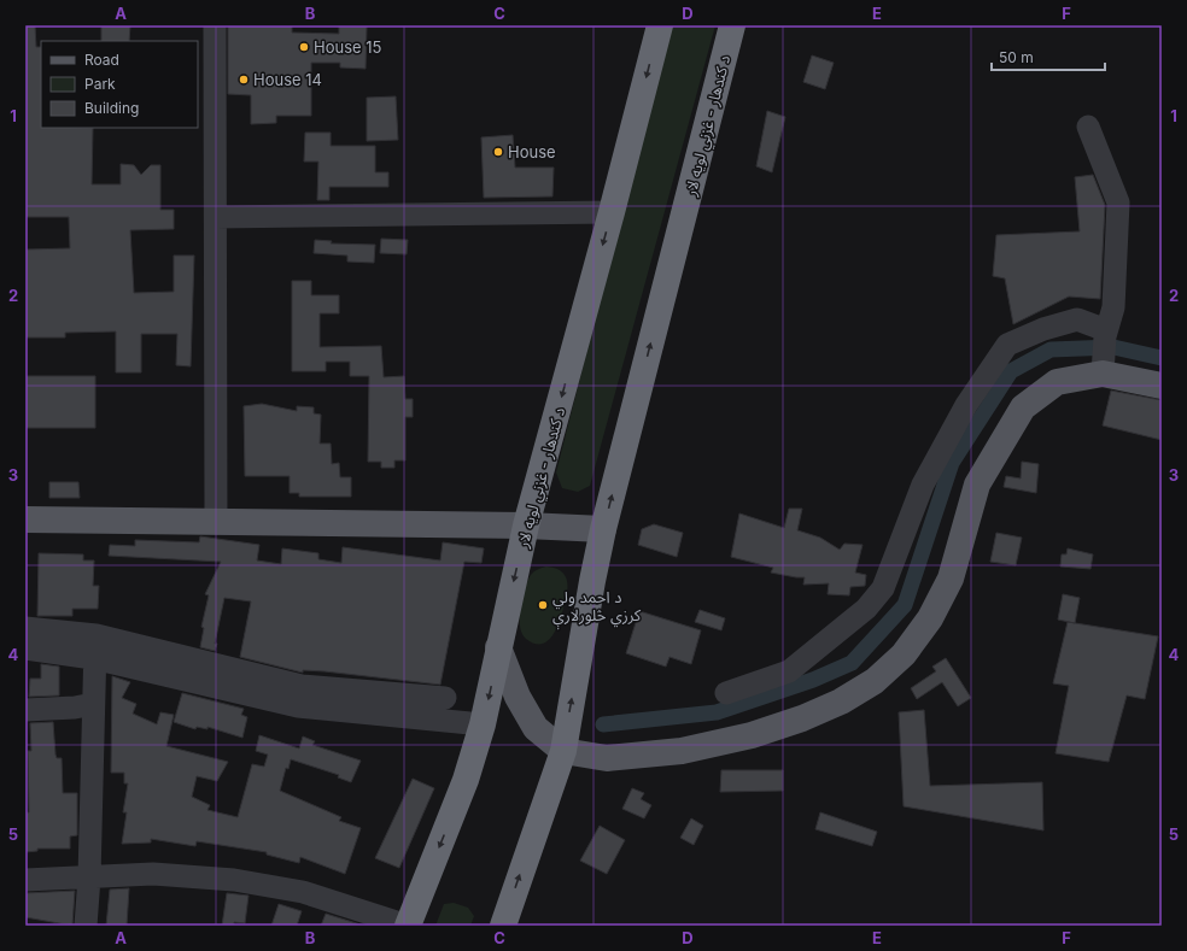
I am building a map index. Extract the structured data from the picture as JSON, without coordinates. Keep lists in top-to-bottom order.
{
  "streets": {
    "highway": ["د کندهار - غزني لويه لار"]
  },
  "places": [
    "House 15",
    "House 14",
    "House",
    "د احمد ولي کرزي څلورلارې"
  ],
  "legend": ["Road", "Park", "Building"],
  "scale_bar": "50 m",
  "grid": {
    "columns": [
      "A",
      "B",
      "C",
      "D",
      "E",
      "F"
    ],
    "rows": [
      "1",
      "2",
      "3",
      "4",
      "5"
    ]
  }
}
